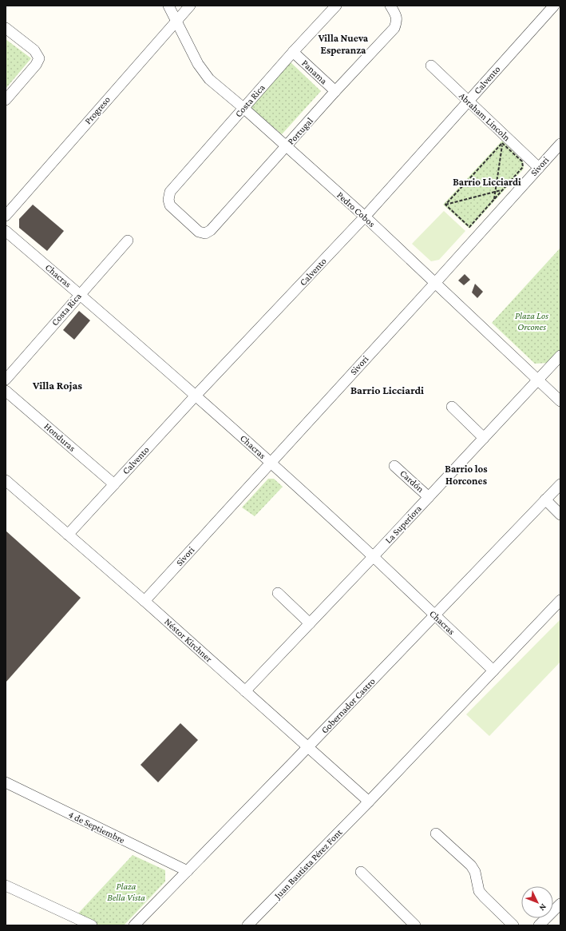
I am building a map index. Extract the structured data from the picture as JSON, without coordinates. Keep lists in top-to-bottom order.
{
  "streets": {
    "street": [
      "Panama",
      "Calvento",
      "Costa Rica",
      "Progreso",
      "Abraham Lincoln",
      "Portugal",
      "Sivori",
      "Pedro Cobos",
      "Chacras",
      "Honduras",
      "Cardón",
      "La Superiora",
      "Néstor Kirchner",
      "Gobernador Castro",
      "4 de Septiembre",
      "Juan Bautista Pérez Font"
    ]
  },
  "crossings": [
    ["Panama", "Costa Rica"],
    ["Panama", "Portugal"],
    ["Calvento", "Abraham Lincoln"],
    ["Calvento", "Pedro Cobos"],
    ["Calvento", "Chacras"],
    ["Calvento", "Honduras"],
    ["Calvento", "Néstor Kirchner"],
    ["Costa Rica", "Portugal"],
    ["Costa Rica", "Pedro Cobos"],
    ["Costa Rica", "Chacras"],
    ["Progreso", "Pedro Cobos"],
    ["Abraham Lincoln", "Sivori"],
    ["Portugal", "Pedro Cobos"],
    ["Sivori", "Pedro Cobos"],
    ["Sivori", "Chacras"],
    ["Sivori", "Néstor Kirchner"],
    ["Pedro Cobos", "La Superiora"],
    ["Chacras", "La Superiora"],
    ["Chacras", "Gobernador Castro"],
    ["Chacras", "Juan Bautista Pérez Font"],
    ["Cardón", "La Superiora"],
    ["La Superiora", "Néstor Kirchner"],
    ["Néstor Kirchner", "Gobernador Castro"],
    ["Néstor Kirchner", "Juan Bautista Pérez Font"],
    ["Gobernador Castro", "4 de Septiembre"]
  ],
  "districts": [
    "Villa Nueva Esperanza",
    "Barrio Licciardi",
    "Villa Rojas",
    "Barrio Licciardi",
    "Barrio los Horcones"
  ],
  "parks": ["Plaza Los Orcones", "Plaza Bella Vista"],
  "north": "bottom right"
}
